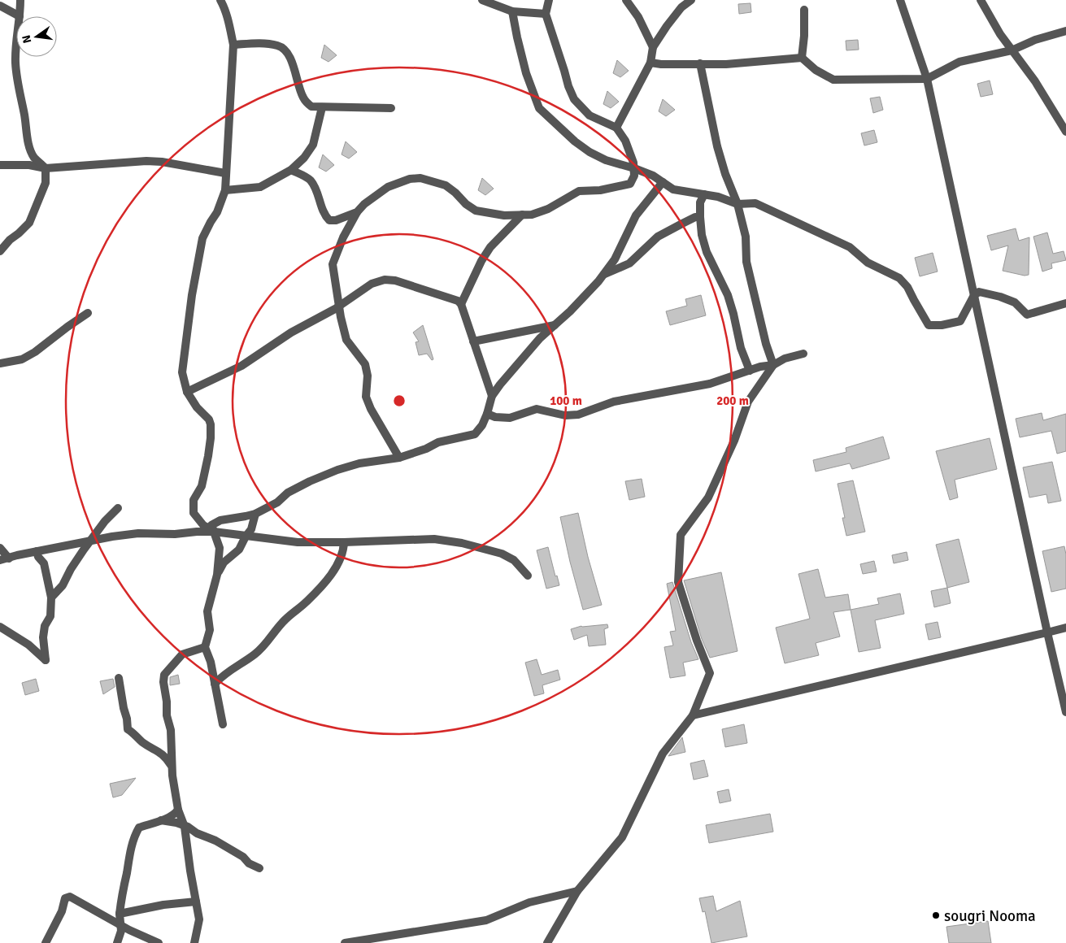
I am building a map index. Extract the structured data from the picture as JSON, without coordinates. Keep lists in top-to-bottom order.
{
  "places": ["sougri Nooma"],
  "north": "left",
  "rings": ["100 m", "200 m"]
}
